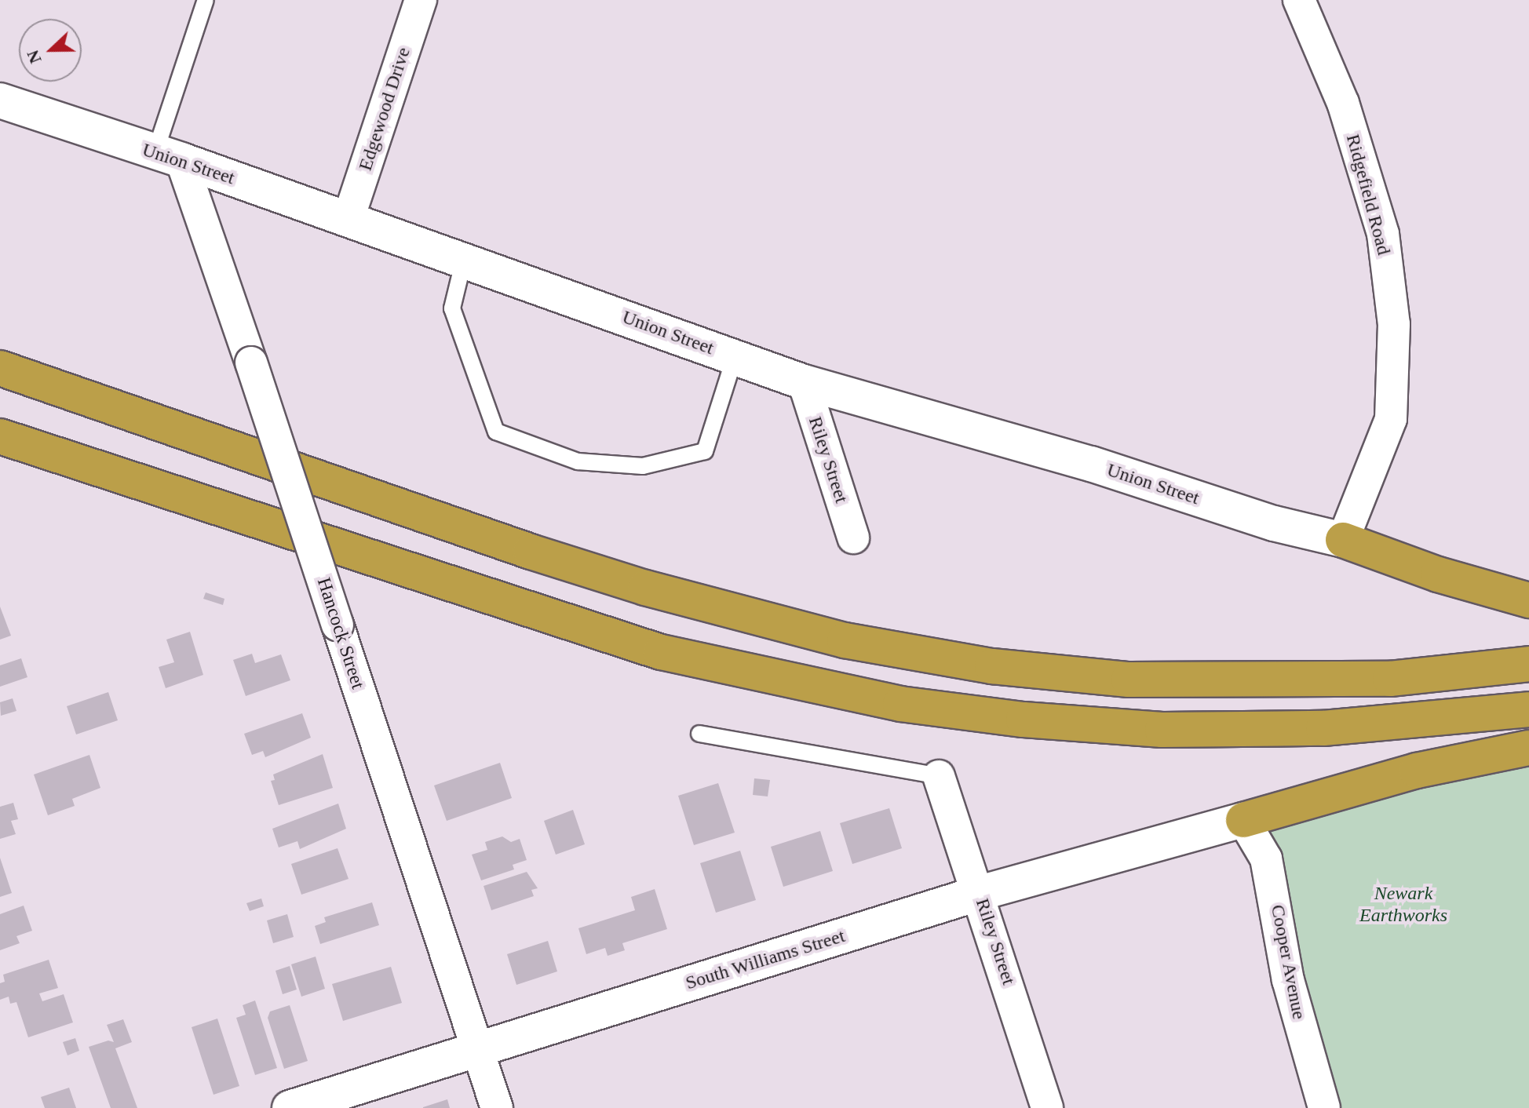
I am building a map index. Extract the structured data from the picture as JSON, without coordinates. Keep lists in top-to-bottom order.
{
  "streets": {
    "street": [
      "Edgewood Drive",
      "Union Street",
      "Ridgefield Road",
      "Riley Street",
      "Hancock Street",
      "South Williams Street",
      "Cooper Avenue"
    ]
  },
  "crossings": [
    ["Edgewood Drive", "Union Street"],
    ["Union Street", "Ridgefield Road"],
    ["Union Street", "Riley Street"],
    ["Union Street", "Hancock Street"],
    ["Riley Street", "South Williams Street"],
    ["Hancock Street", "South Williams Street"],
    ["South Williams Street", "Cooper Avenue"]
  ],
  "parks": ["Newark Earthworks"],
  "north": "left"
}
